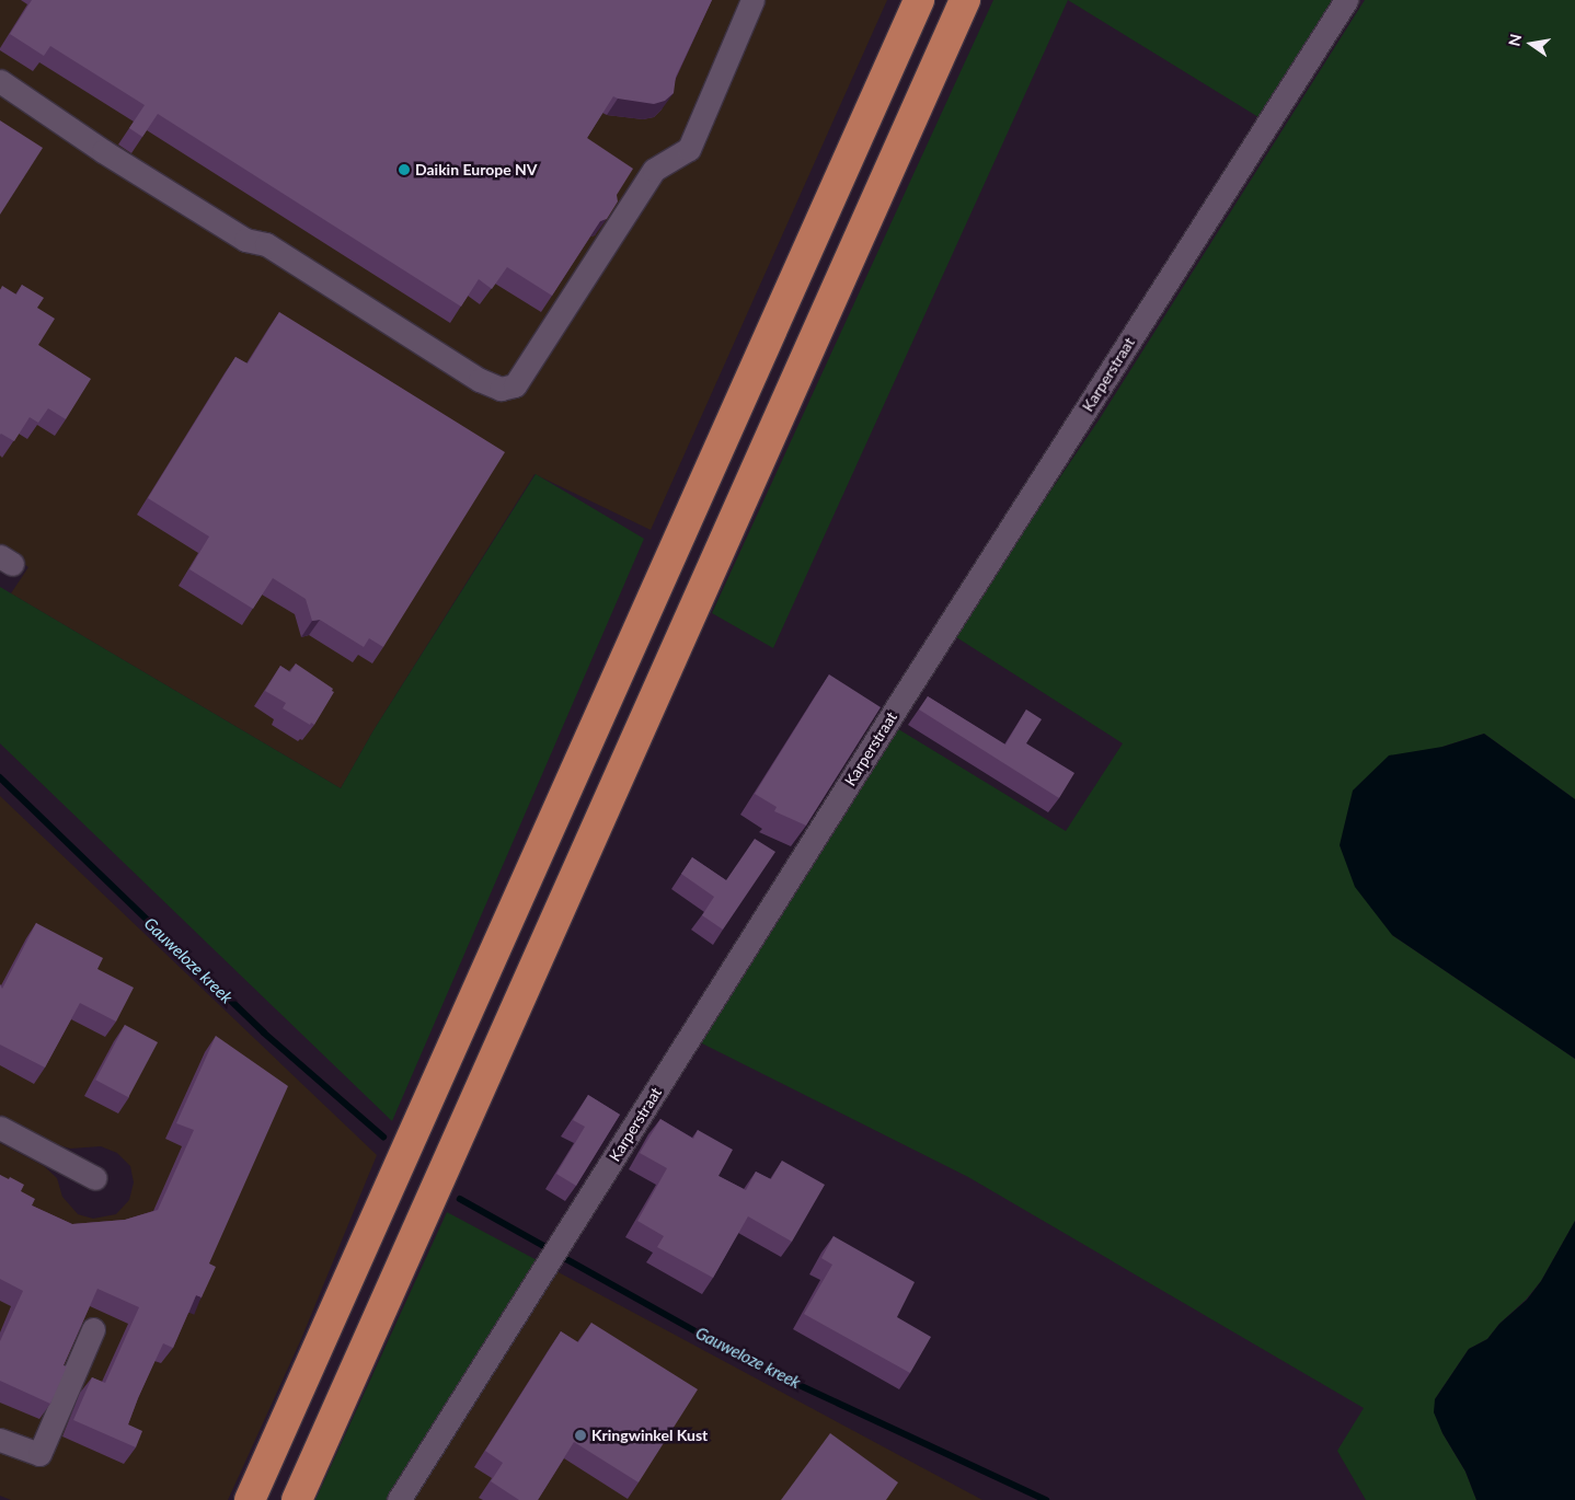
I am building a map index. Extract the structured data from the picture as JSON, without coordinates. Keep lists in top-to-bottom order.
{
  "streets": {
    "street": ["Karperstraat"]
  },
  "water": ["Gauweloze kreek"],
  "places": ["Daikin Europe NV", "Kringwinkel Kust"],
  "north": "left"
}
